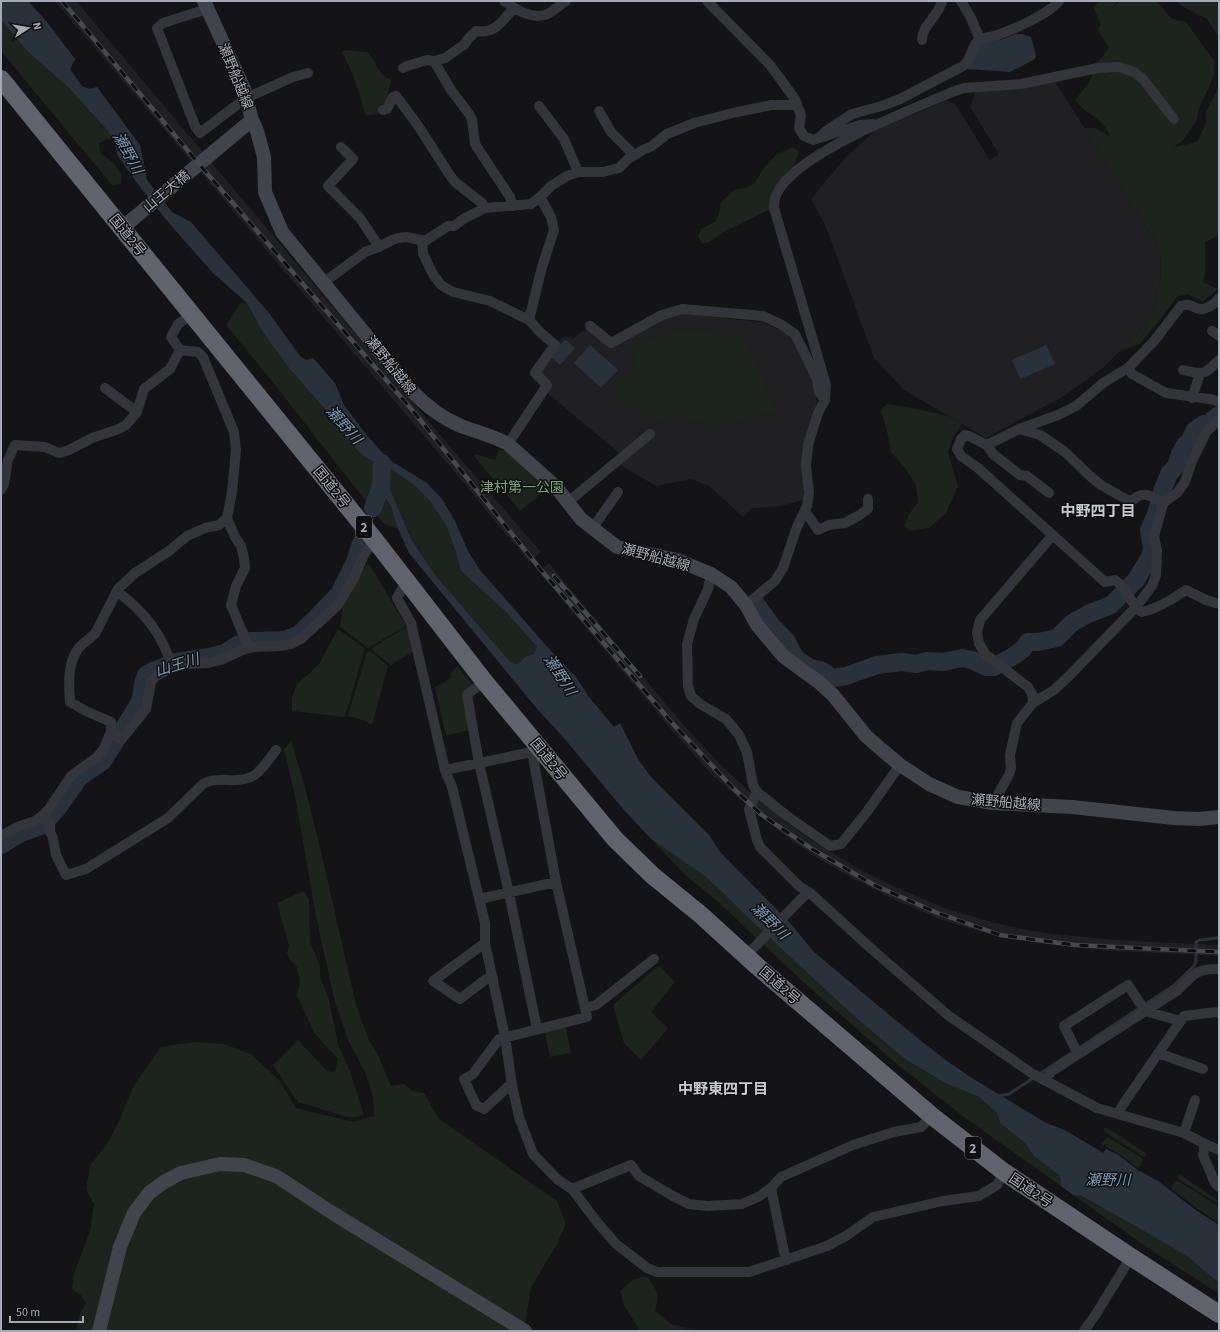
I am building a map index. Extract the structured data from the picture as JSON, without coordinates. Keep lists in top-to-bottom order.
{
  "streets": {
    "highway": ["国道2号", "2"],
    "main road": ["瀬野船越線", "山王大橋"]
  },
  "crossings": [
    ["瀬野船越線", "山王大橋"],
    ["山王大橋", "国道2号"]
  ],
  "districts": ["中野四丁目", "中野東四丁目"],
  "water": ["瀬野川", "山王川"],
  "parks": ["津村第一公園"],
  "scale_bar": "50 m",
  "north": "right"
}
